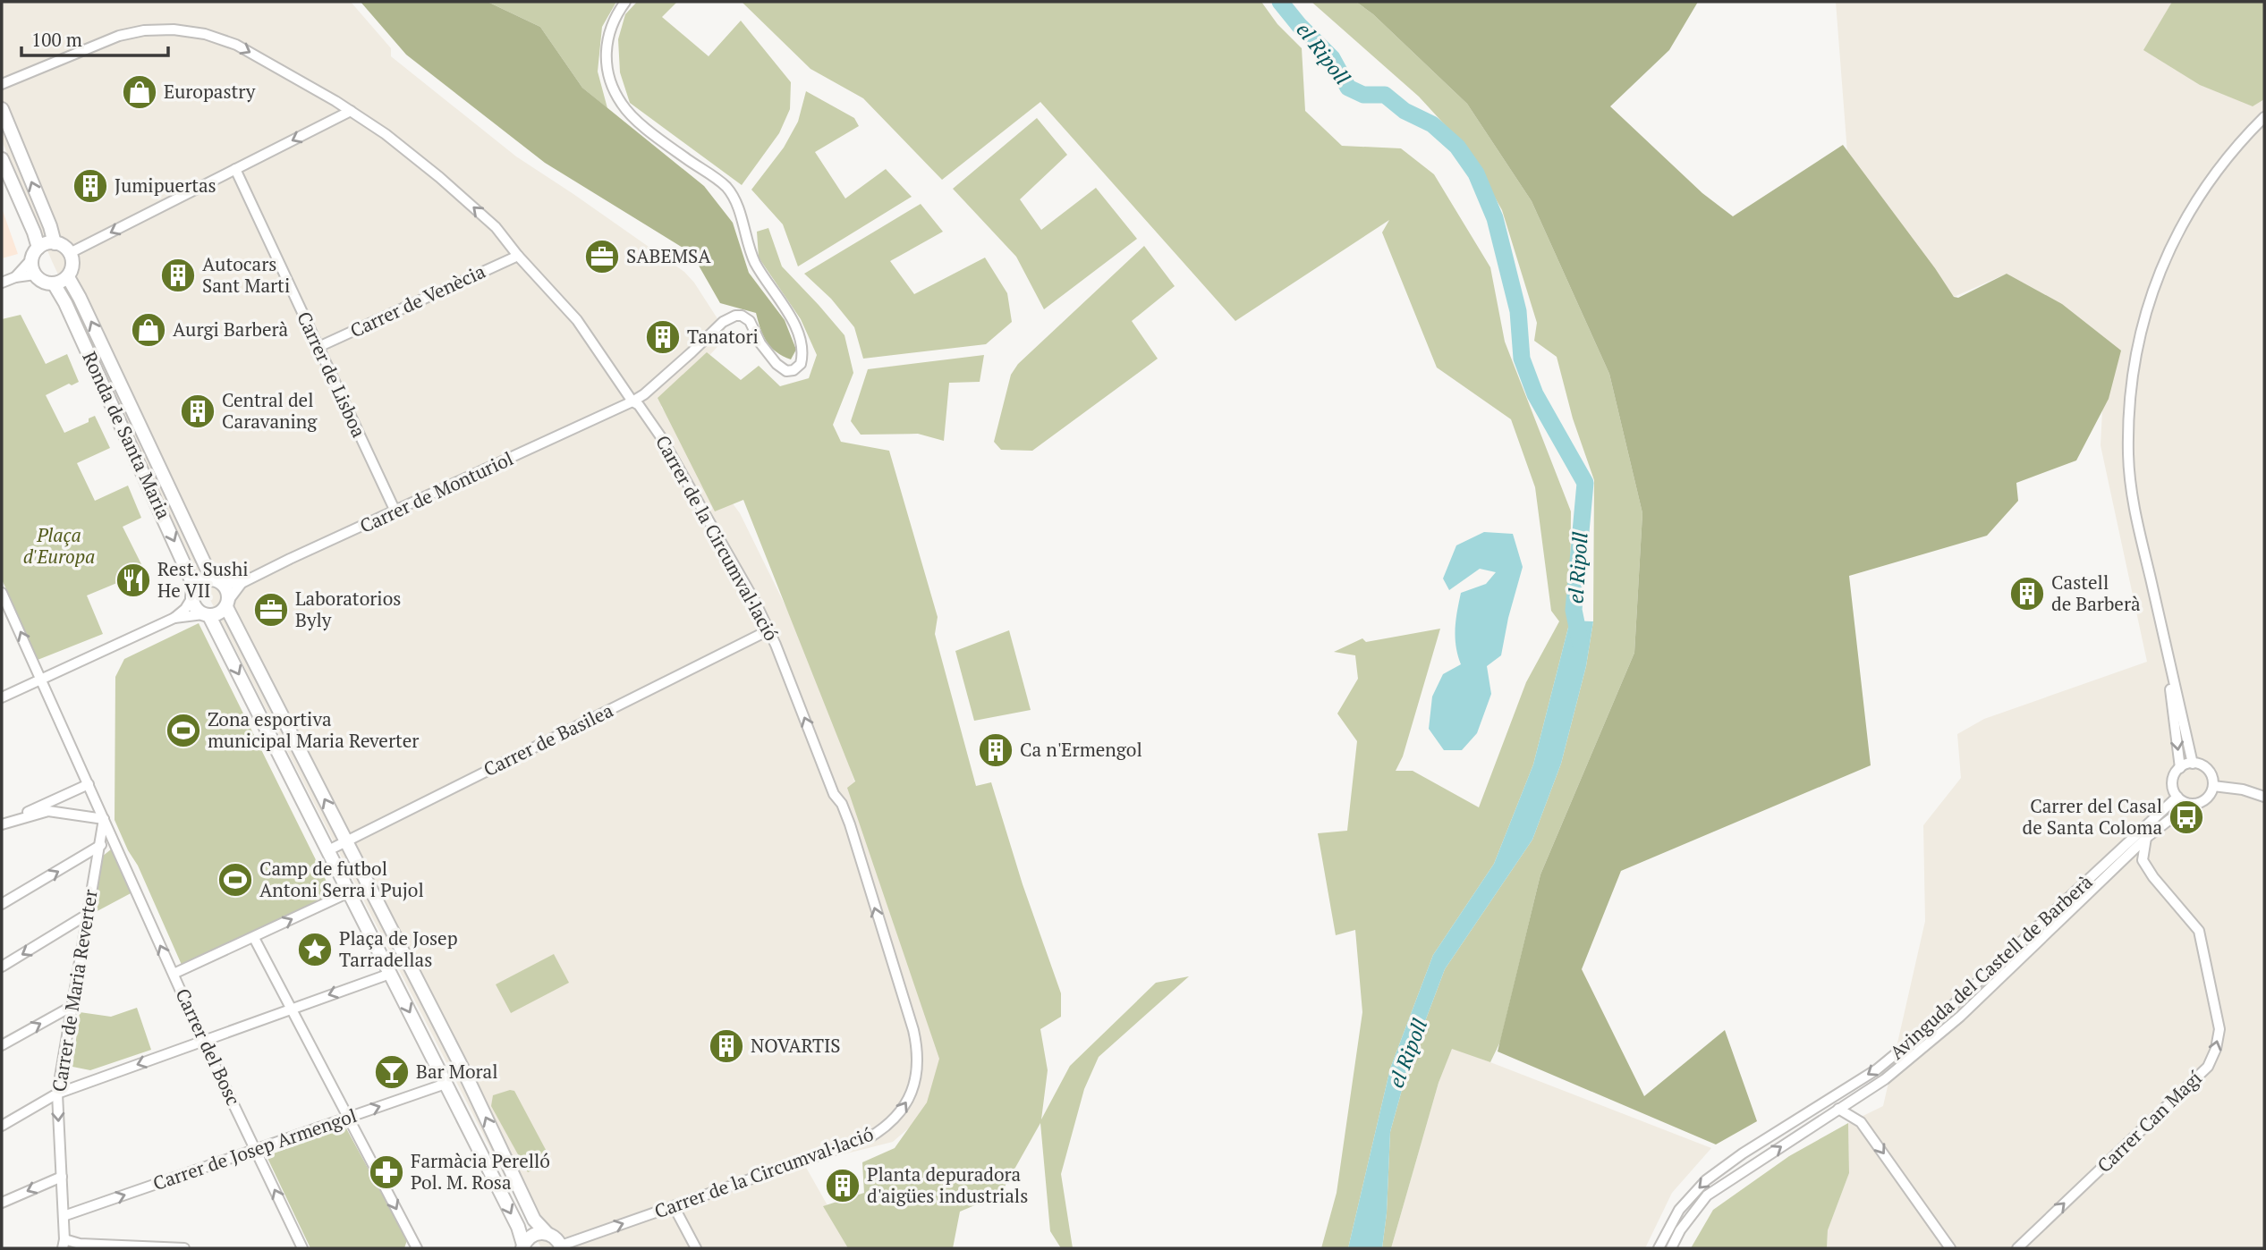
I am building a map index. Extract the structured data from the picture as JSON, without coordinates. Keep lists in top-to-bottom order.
{
  "streets": {
    "street": [
      "Carrer de Venècia",
      "Carrer de Lisboa",
      "Ronda de Santa Maria",
      "Carrer de Monturiol",
      "Carrer de la Circumval·lació",
      "Carrer de Basilea",
      "Avinguda del Castell de Barberà",
      "Carrer de Maria Reverter",
      "Carrer del Bosc",
      "Carrer Can Magí",
      "Carrer de Josep Armengol"
    ]
  },
  "crossings": [
    ["Carrer de Venècia", "Carrer de Lisboa"],
    ["Carrer de Venècia", "Carrer de la Circumval·lació"],
    ["Carrer de Lisboa", "Carrer de Monturiol"],
    ["Ronda de Santa Maria", "Carrer de Monturiol"],
    ["Carrer de Monturiol", "Carrer de la Circumval·lació"],
    ["Carrer de la Circumval·lació", "Carrer de Basilea"],
    ["Avinguda del Castell de Barberà", "Carrer Can Magí"],
    ["Carrer de Maria Reverter", "Carrer del Bosc"],
    ["Carrer de Maria Reverter", "Carrer de Josep Armengol"],
    ["Carrer del Bosc", "Carrer de Josep Armengol"]
  ],
  "one_way": ["Carrer del Bosc", "Carrer Can Magí"],
  "water": ["el Ripoll"],
  "parks": ["Plaça d'Europa"],
  "places": {
    "shop": ["Europastry", "Aurgi Barberà"],
    "building": [
      "Jumipuertas",
      "Autocars Sant Marti",
      "Tanatori",
      "Central del Caravaning",
      "Castell de Barberà",
      "Ca n'Ermengol",
      "NOVARTIS",
      "Planta depuradora d'aigües industrials"
    ],
    "office": ["SABEMSA", "Laboratorios Byly"],
    "restaurant": ["Rest. Sushi He VII"],
    "sports": ["Zona esportiva municipal Maria Reverter", "Camp de futbol Antoni Serra i Pujol"],
    "bus stop": ["Carrer del Casal de Santa Coloma"],
    "place": ["Plaça de Josep Tarradellas"],
    "bar": ["Bar Moral"],
    "pharmacy": ["Farmàcia Perelló Pol. M. Rosa"]
  },
  "scale_bar": "100 m"
}
